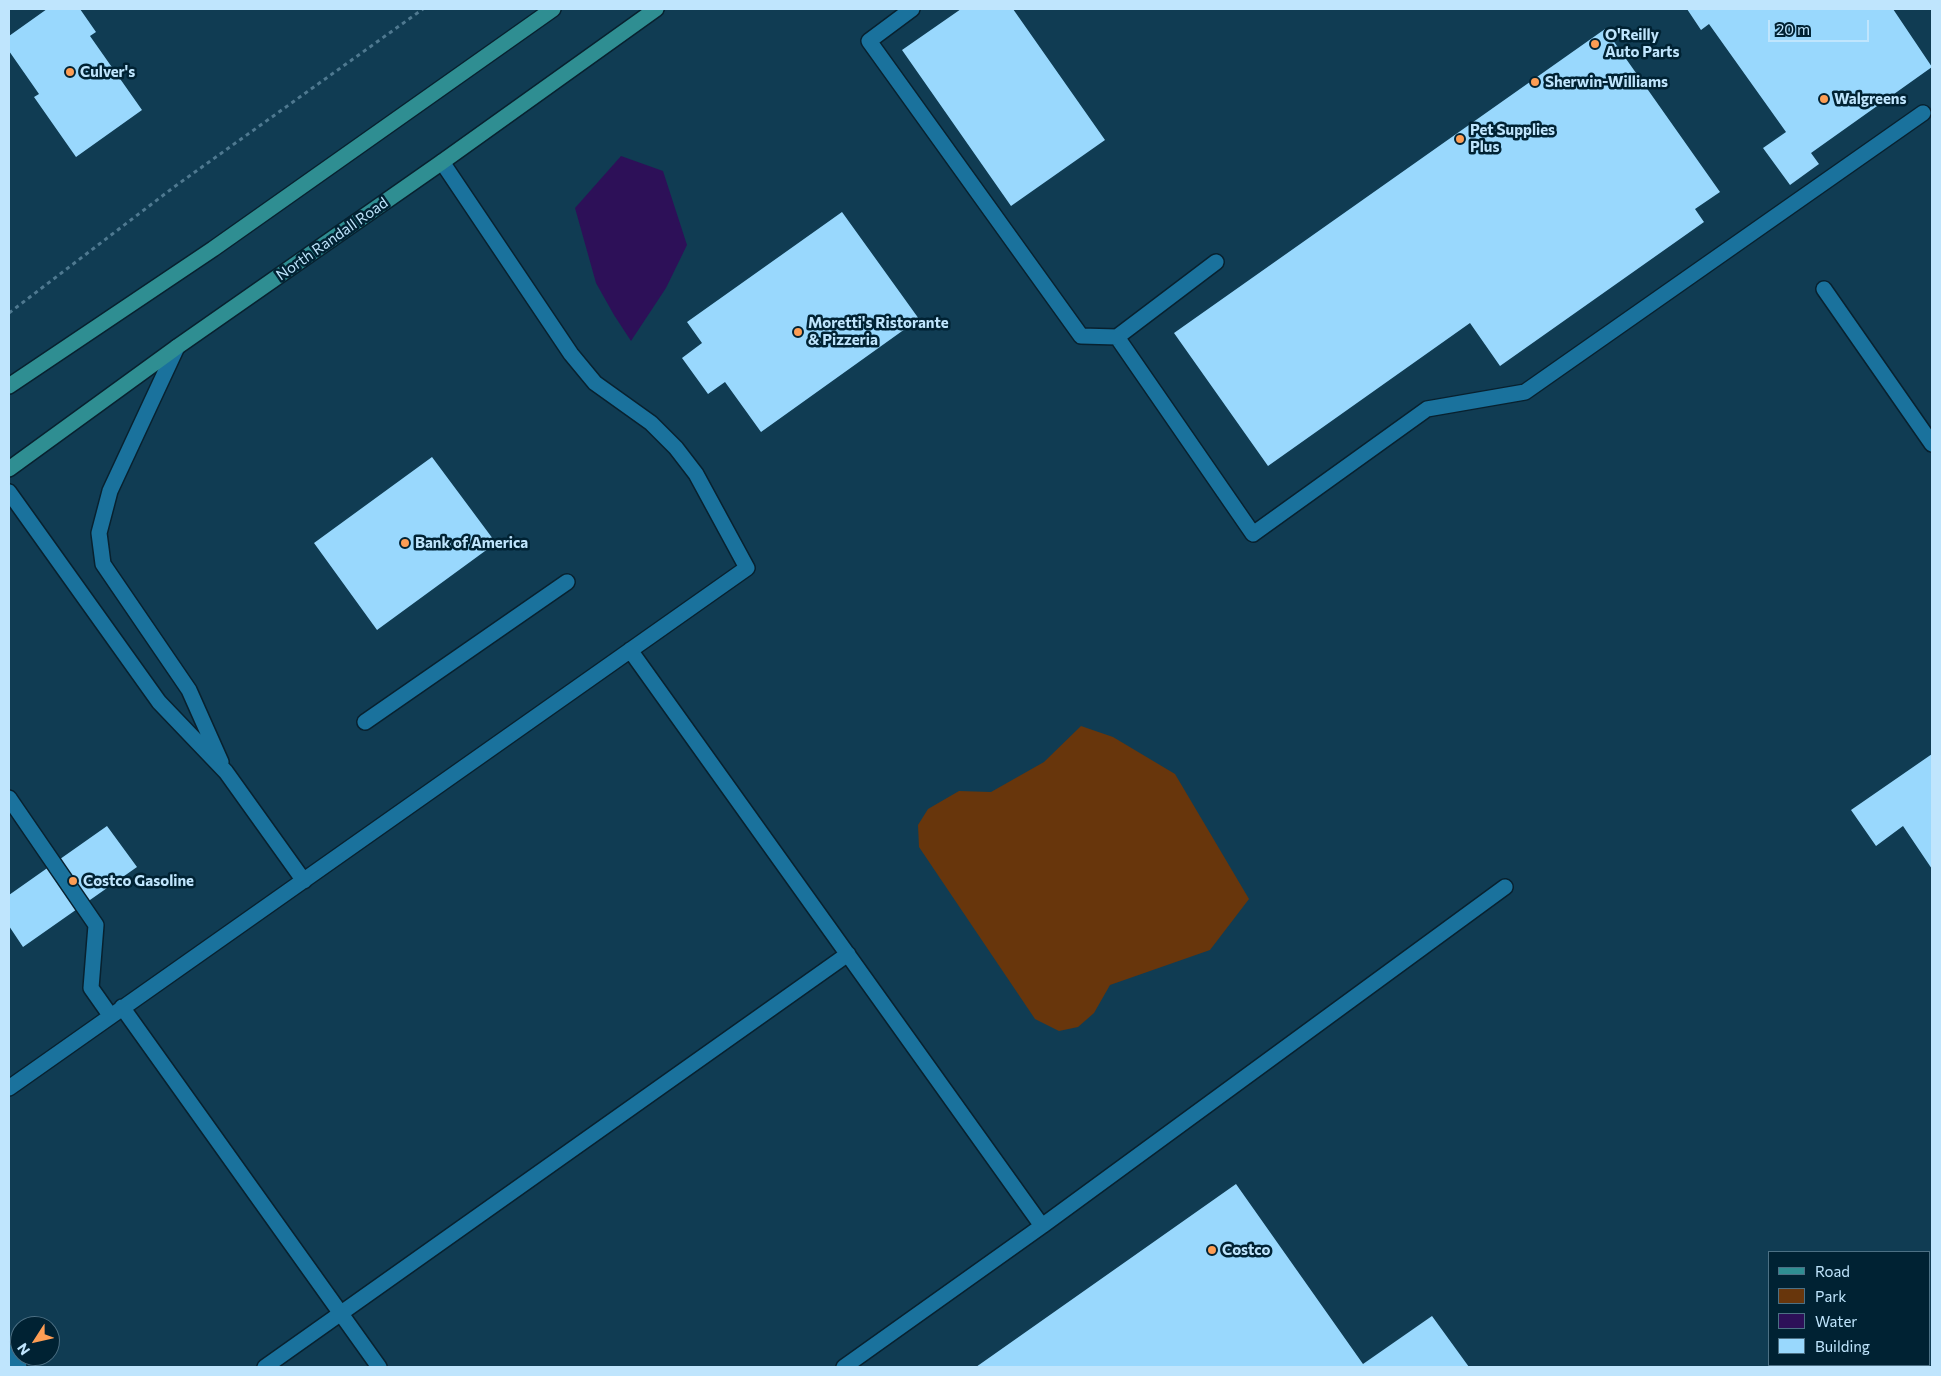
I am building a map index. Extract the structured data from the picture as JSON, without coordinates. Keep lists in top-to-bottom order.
{
  "streets": {
    "main road": ["North Randall Road"]
  },
  "places": [
    "O'Reilly Auto Parts",
    "Culver's",
    "Sherwin-Williams",
    "Walgreens",
    "Pet Supplies Plus",
    "Moretti's Ristorante & Pizzeria",
    "Bank of America",
    "Costco Gasoline",
    "Costco"
  ],
  "legend": [
    "Road",
    "Park",
    "Water",
    "Building"
  ],
  "scale_bar": "20 m",
  "north": "bottom left"
}
